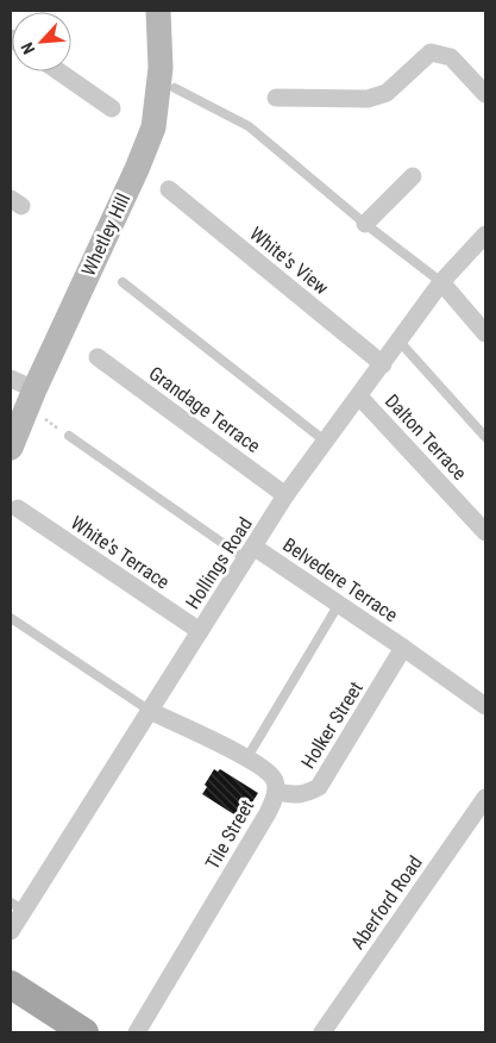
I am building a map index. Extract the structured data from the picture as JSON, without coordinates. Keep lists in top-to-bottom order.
{
  "streets": {
    "main road": ["Whetley Hill"],
    "street": [
      "White's View",
      "Grandage Terrace",
      "Dalton Terrace",
      "White's Terrace",
      "Hollings Road",
      "Belvedere Terrace",
      "Holker Street",
      "Tile Street",
      "Aberford Road"
    ]
  },
  "crossings": [
    ["White's View", "Hollings Road"],
    ["Grandage Terrace", "Hollings Road"],
    ["Dalton Terrace", "Hollings Road"],
    ["White's Terrace", "Hollings Road"],
    ["Hollings Road", "Belvedere Terrace"],
    ["Hollings Road", "Tile Street"],
    ["Belvedere Terrace", "Holker Street"],
    ["Holker Street", "Tile Street"]
  ],
  "north": "bottom left"
}
